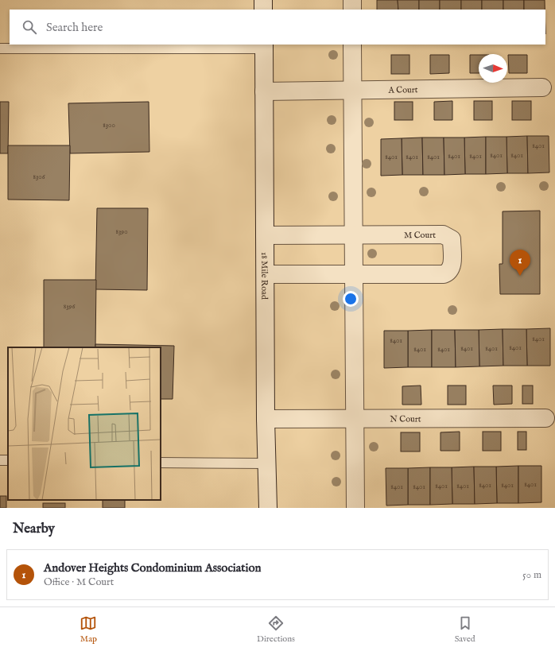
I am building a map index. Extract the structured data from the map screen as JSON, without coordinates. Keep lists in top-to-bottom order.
{
  "streets": {
    "street": [
      "A Court",
      "M Court",
      "18 Mile Road",
      "N Court"
    ]
  },
  "crossings": [
    ["A Court", "18 Mile Road"],
    ["M Court", "18 Mile Road"],
    ["18 Mile Road", "N Court"]
  ],
  "house_numbers": [
    "8300",
    "8401",
    "8401",
    "8401",
    "8401",
    "8401",
    "8401",
    "8401",
    "8401",
    "8306",
    "8390",
    "8396",
    "8401",
    "8401",
    "8401",
    "8401",
    "8401",
    "8401",
    "8401",
    "8401",
    "8401",
    "8401",
    "8401",
    "8401",
    "8401",
    "8401"
  ],
  "north": "right",
  "page": {
    "search": "Search here",
    "pins": "1",
    "heading": "Nearby",
    "list": [
      {
        "mark": "1",
        "name": "Andover Heights Condominium Association",
        "note": "Office · M Court",
        "value": "50 m"
      }
    ],
    "nav": ["Map", "Directions", "Saved"]
  }
}
